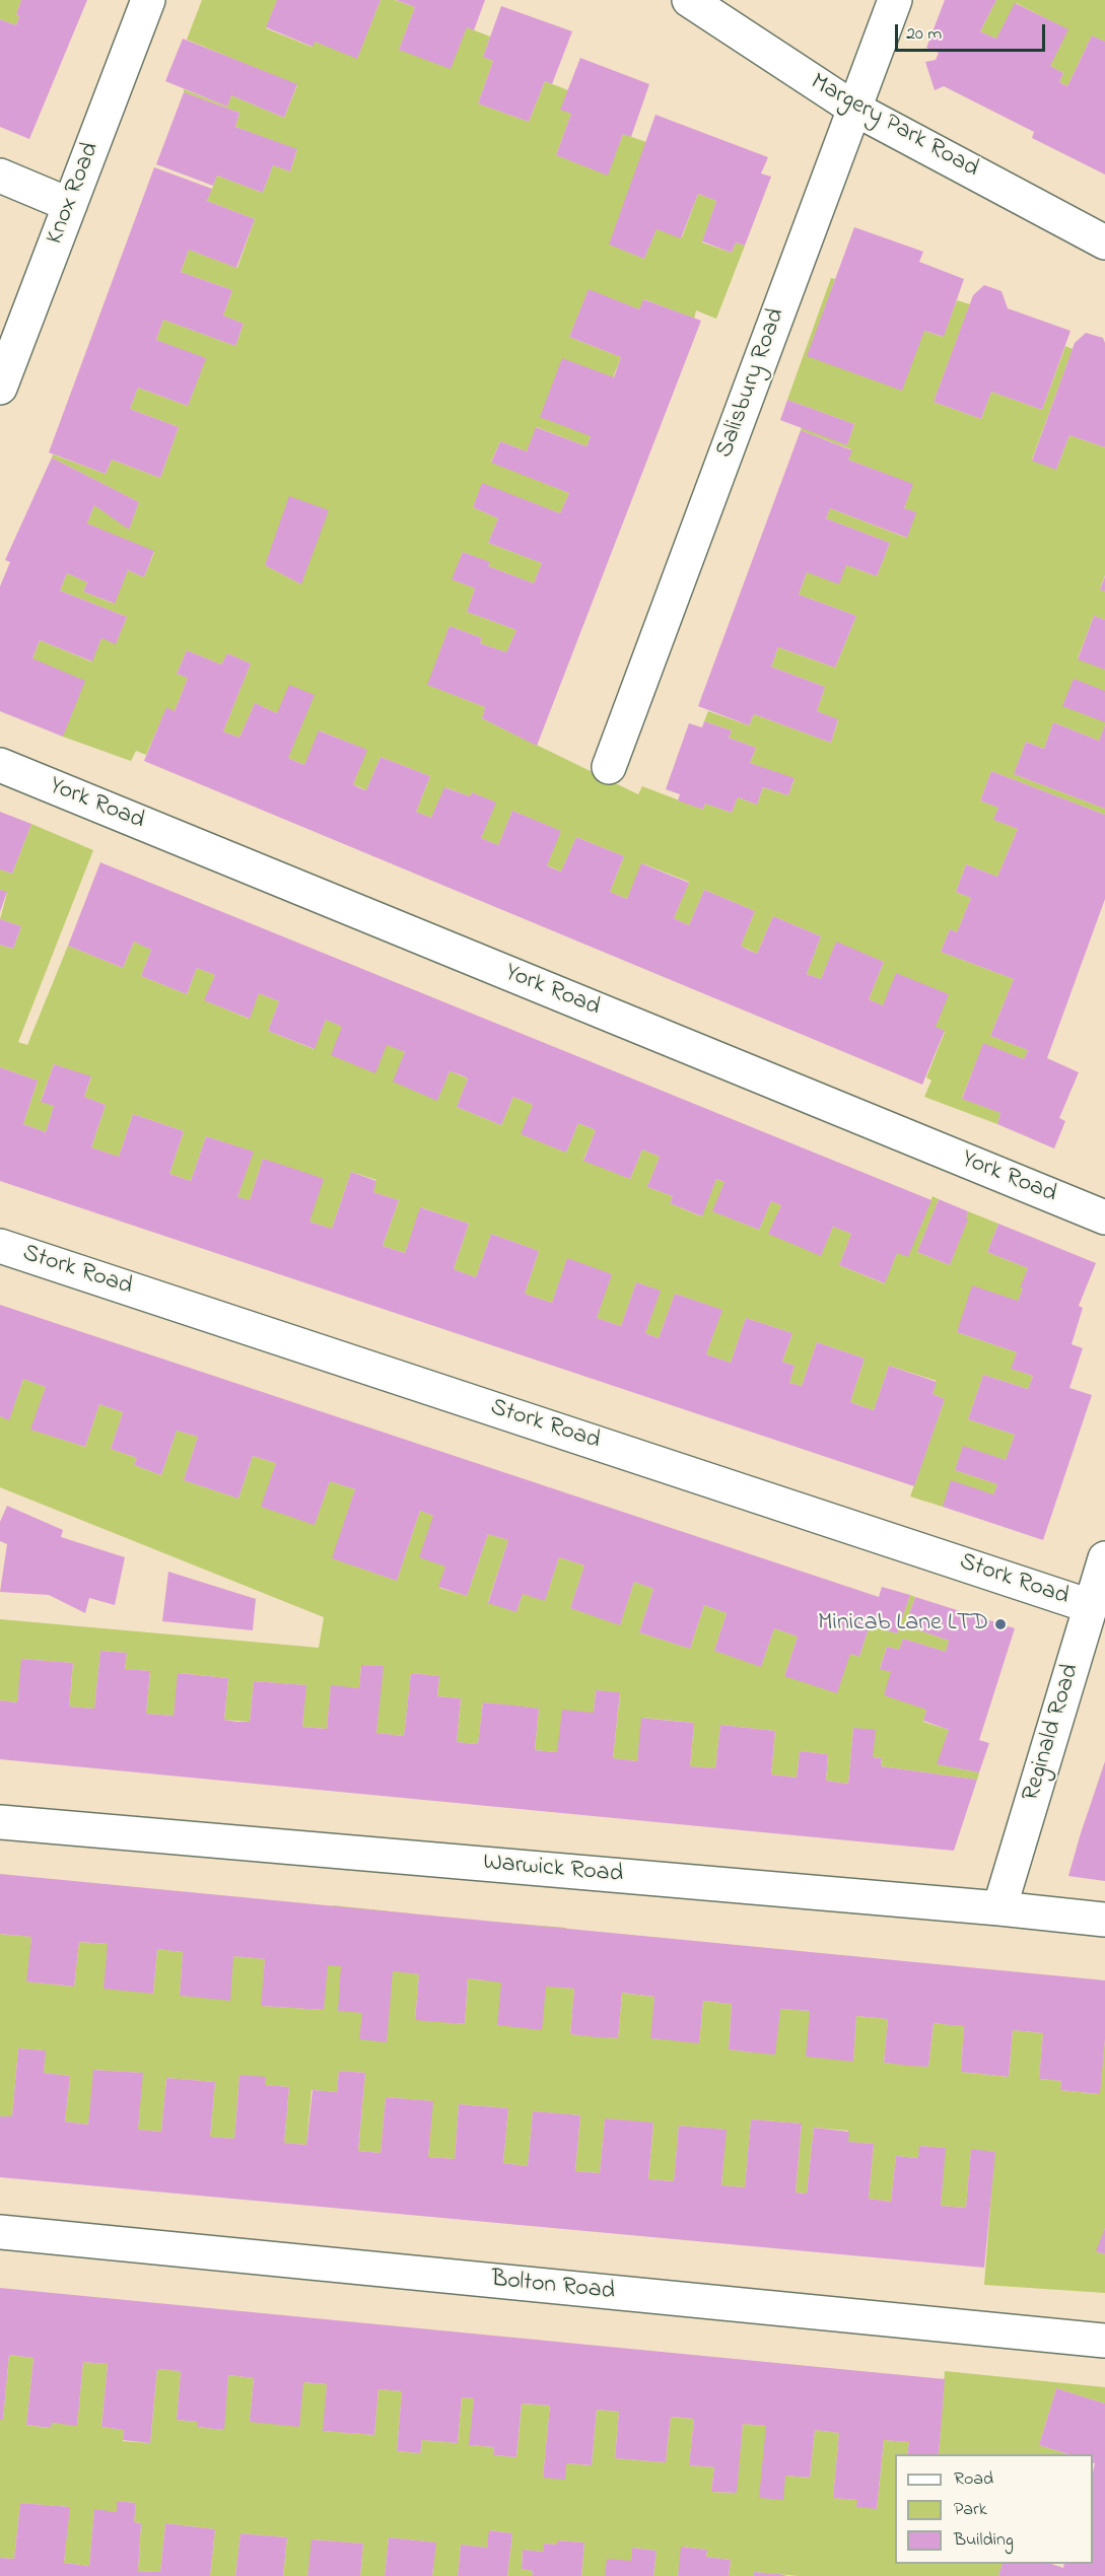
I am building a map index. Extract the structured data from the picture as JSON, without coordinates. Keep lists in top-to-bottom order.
{
  "streets": {
    "street": [
      "Margery Park Road",
      "Knox Road",
      "Salisbury Road",
      "York Road",
      "Stork Road",
      "Reginald Road",
      "Warwick Road",
      "Bolton Road"
    ]
  },
  "crossings": [
    ["Margery Park Road", "Salisbury Road"],
    ["Stork Road", "Reginald Road"],
    ["Reginald Road", "Warwick Road"]
  ],
  "places": ["Minicab Lane LTD"],
  "legend": ["Road", "Park", "Building"],
  "scale_bar": "20 m"
}
